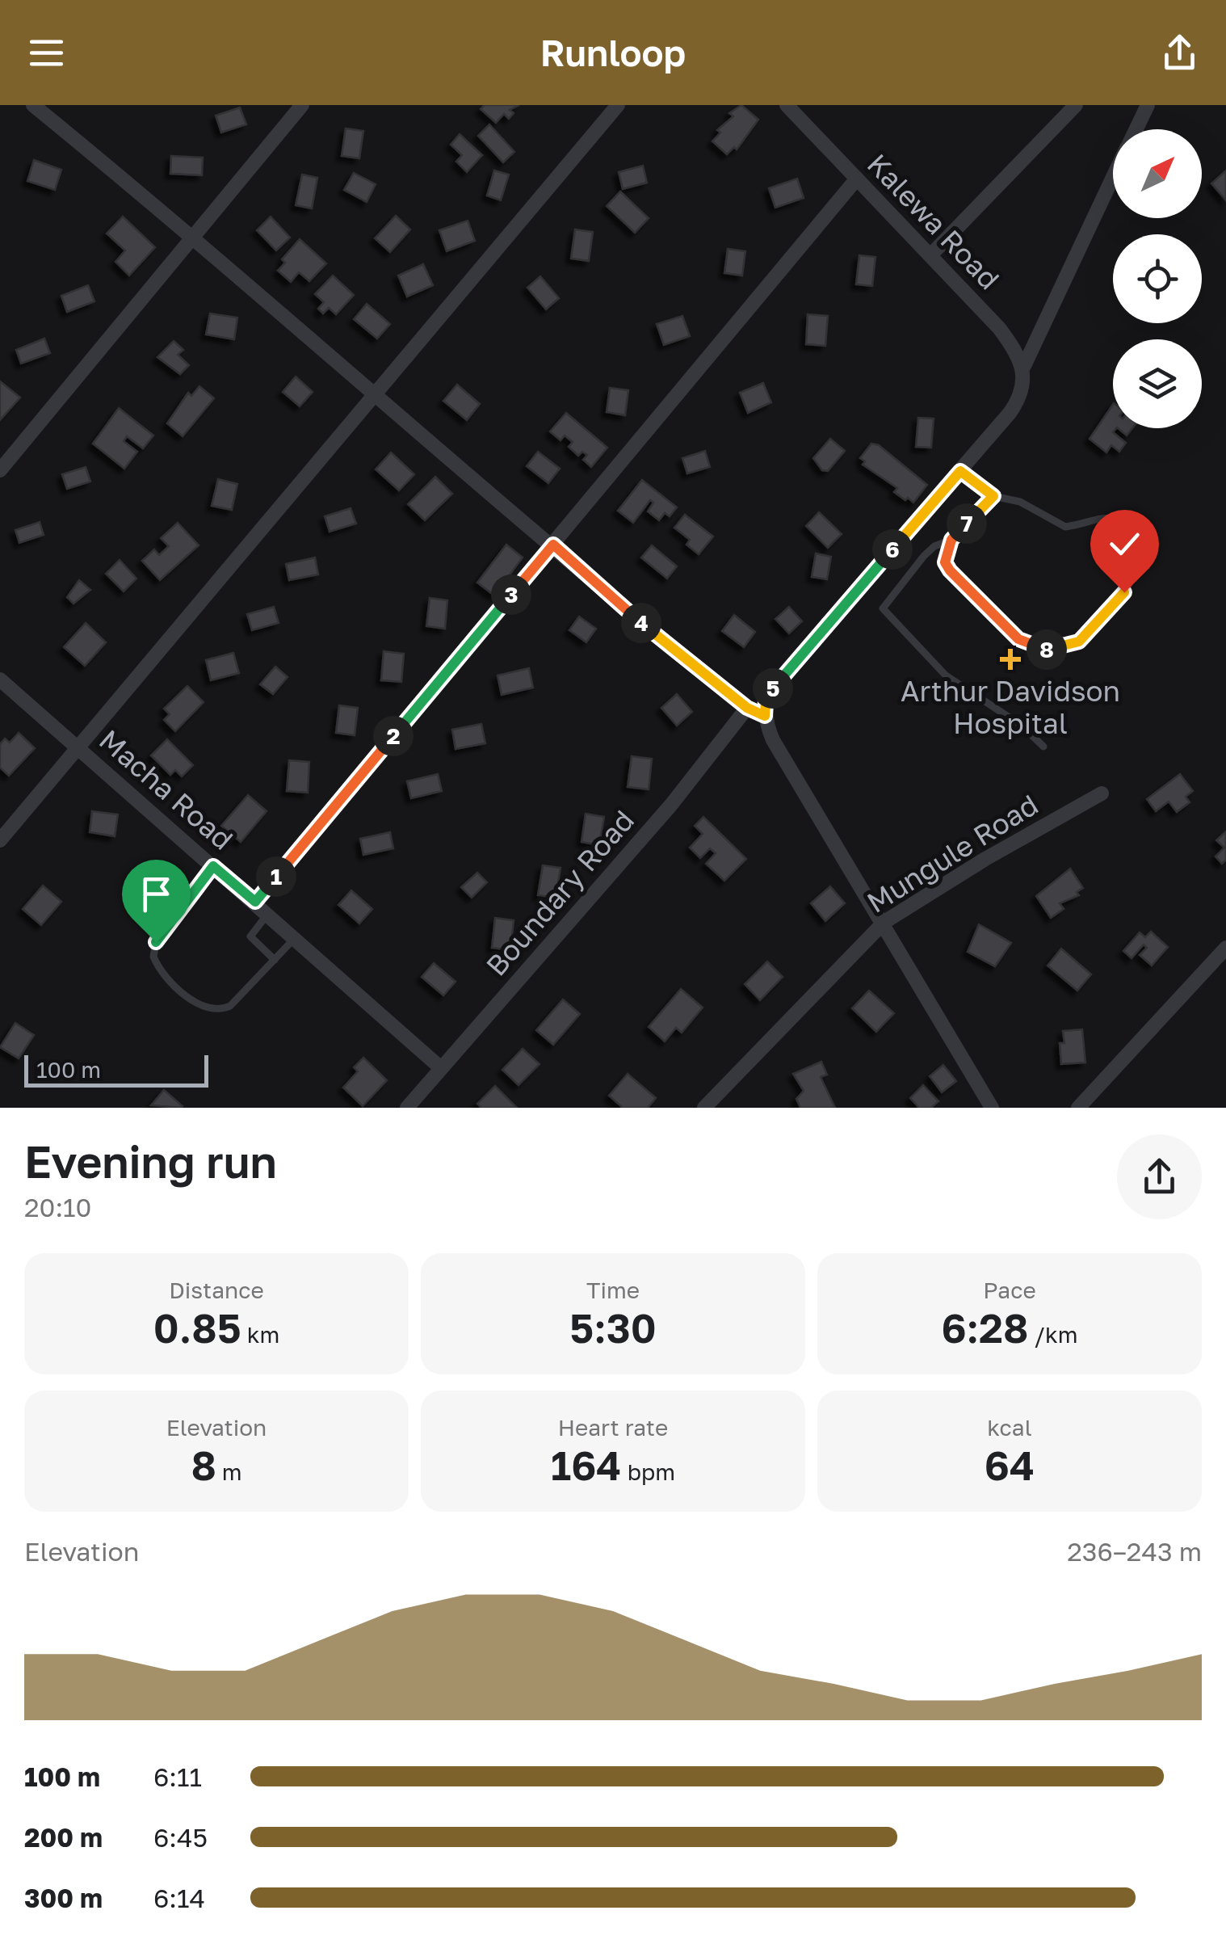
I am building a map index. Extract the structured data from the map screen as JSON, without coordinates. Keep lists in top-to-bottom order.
{
  "streets": {
    "street": [
      "Kalewa Road",
      "Macha Road",
      "Mungule Road",
      "Boundary Road"
    ]
  },
  "crossings": [
    ["Macha Road", "Boundary Road"]
  ],
  "places": {
    "health": ["Arthur Davidson Hospital"]
  },
  "scale_bar": "100 m",
  "north": "top right",
  "page": {
    "header": "Runloop",
    "pins": [
      "7",
      "6",
      "3",
      "4",
      "8",
      "5",
      "2",
      "1"
    ],
    "scale": "100 m",
    "heading": ["Evening run", "20:10"],
    "stats": [
      ["Distance", "0.85 km"],
      ["Time", "5:30"],
      ["Pace", "6:28 /km"],
      ["Elevation", "8 m"],
      ["Heart rate", "164 bpm"],
      ["kcal", "64"]
    ],
    "chart": ["Elevation", "236–243 m"],
    "list": [
      {
        "name": "100 m",
        "note": "6:11"
      },
      {
        "name": "200 m",
        "note": "6:45"
      },
      {
        "name": "300 m",
        "note": "6:14"
      }
    ]
  }
}
